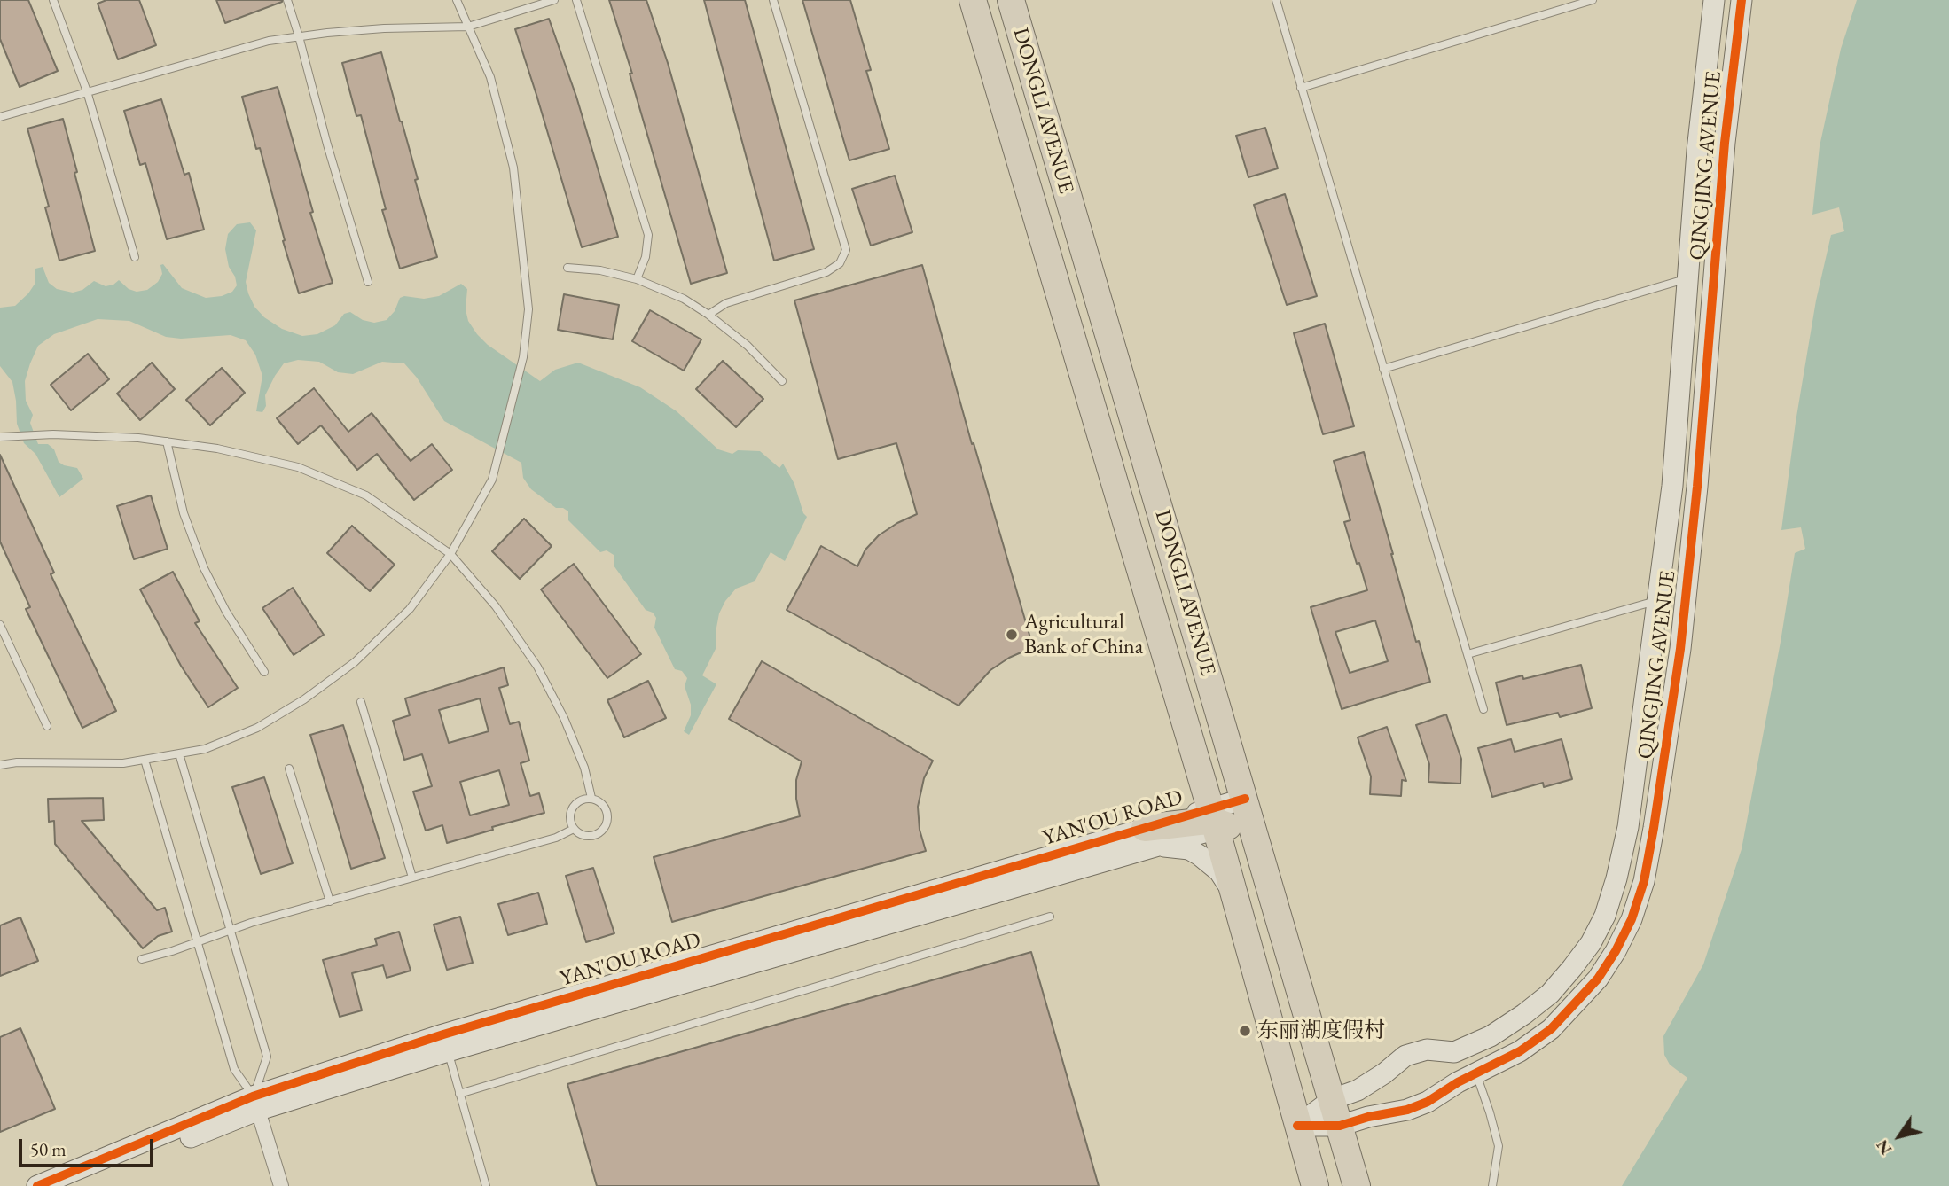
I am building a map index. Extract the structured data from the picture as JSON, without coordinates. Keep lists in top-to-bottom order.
{
  "streets": {
    "highway": ["DONGLI AVENUE"],
    "street": ["QINGJING AVENUE", "YAN'OU ROAD"]
  },
  "crossings": [
    ["DONGLI AVENUE", "QINGJING AVENUE"],
    ["DONGLI AVENUE", "YAN'OU ROAD"]
  ],
  "places": ["Agricultural Bank of China", "东丽湖度假村"],
  "scale_bar": "50 m",
  "north": "bottom left"
}
